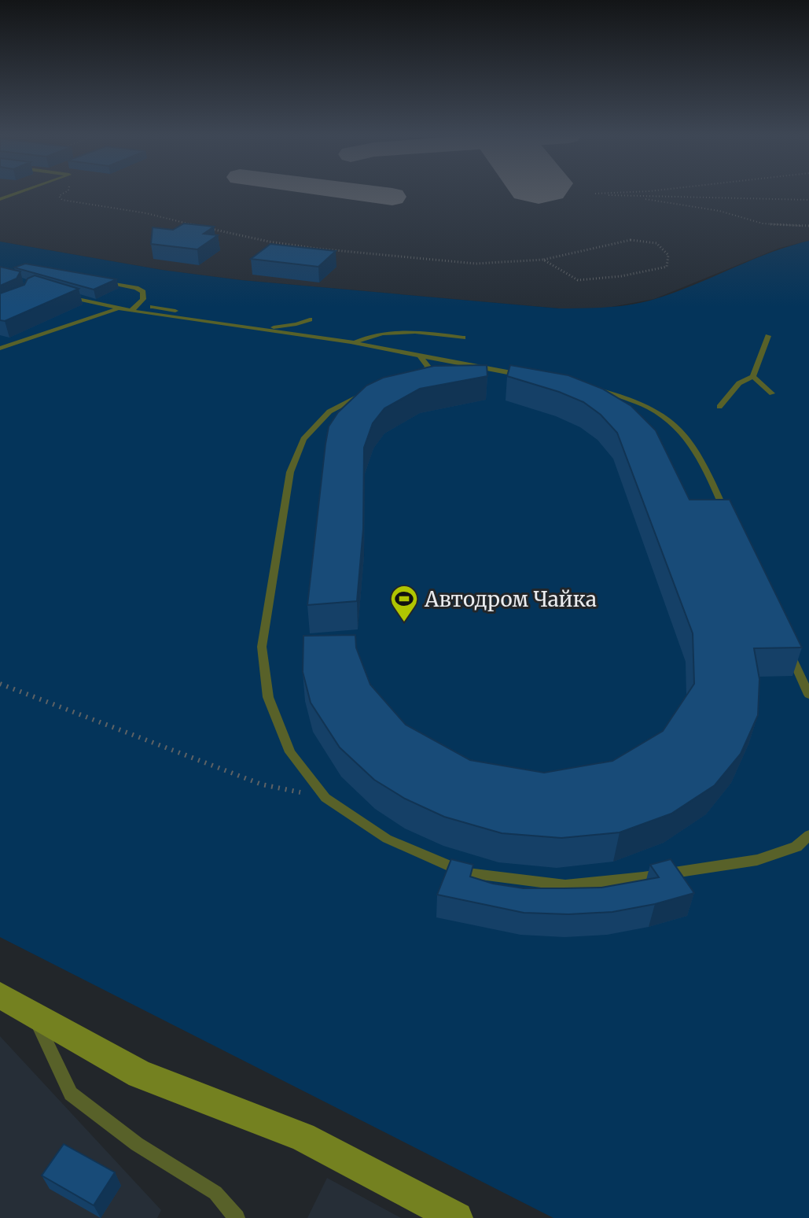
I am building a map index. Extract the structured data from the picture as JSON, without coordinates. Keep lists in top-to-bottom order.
{
  "places": {
    "sports": ["Автодром Чайка"]
  }
}
